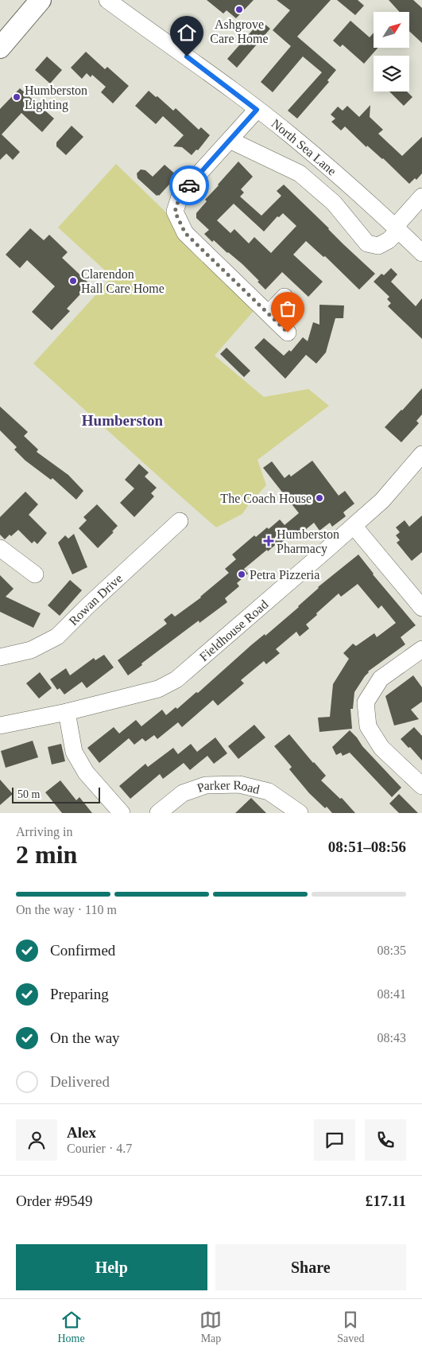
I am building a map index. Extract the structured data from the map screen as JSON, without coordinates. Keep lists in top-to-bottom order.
{
  "streets": {
    "street": [
      "North Sea Lane",
      "Rowan Drive",
      "Fieldhouse Road",
      "Parker Road"
    ]
  },
  "districts": ["Humberston"],
  "places": {
    "other": [
      "Ashgrove Care Home",
      "Humberston Lighting",
      "Clarendon Hall Care Home",
      "The Coach House",
      "Petra Pizzeria"
    ],
    "health": ["Humberston Pharmacy"]
  },
  "scale_bar": "50 m",
  "north": "top right",
  "page": {
    "scale": "50 m",
    "heading": ["2 min", "Arriving in", "08:51–08:56"],
    "panel": [
      "Alex",
      "Courier · 4.7",
      "Order #9549",
      "£17.11"
    ],
    "bar": "On the way · 110 m",
    "list": [
      ["Confirmed", "08:35"],
      ["Preparing", "08:41"],
      ["On the way", "08:43"],
      "Delivered"
    ],
    "buttons": ["Help", "Share"],
    "tabs": ["Home", "Map", "Saved"]
  }
}
